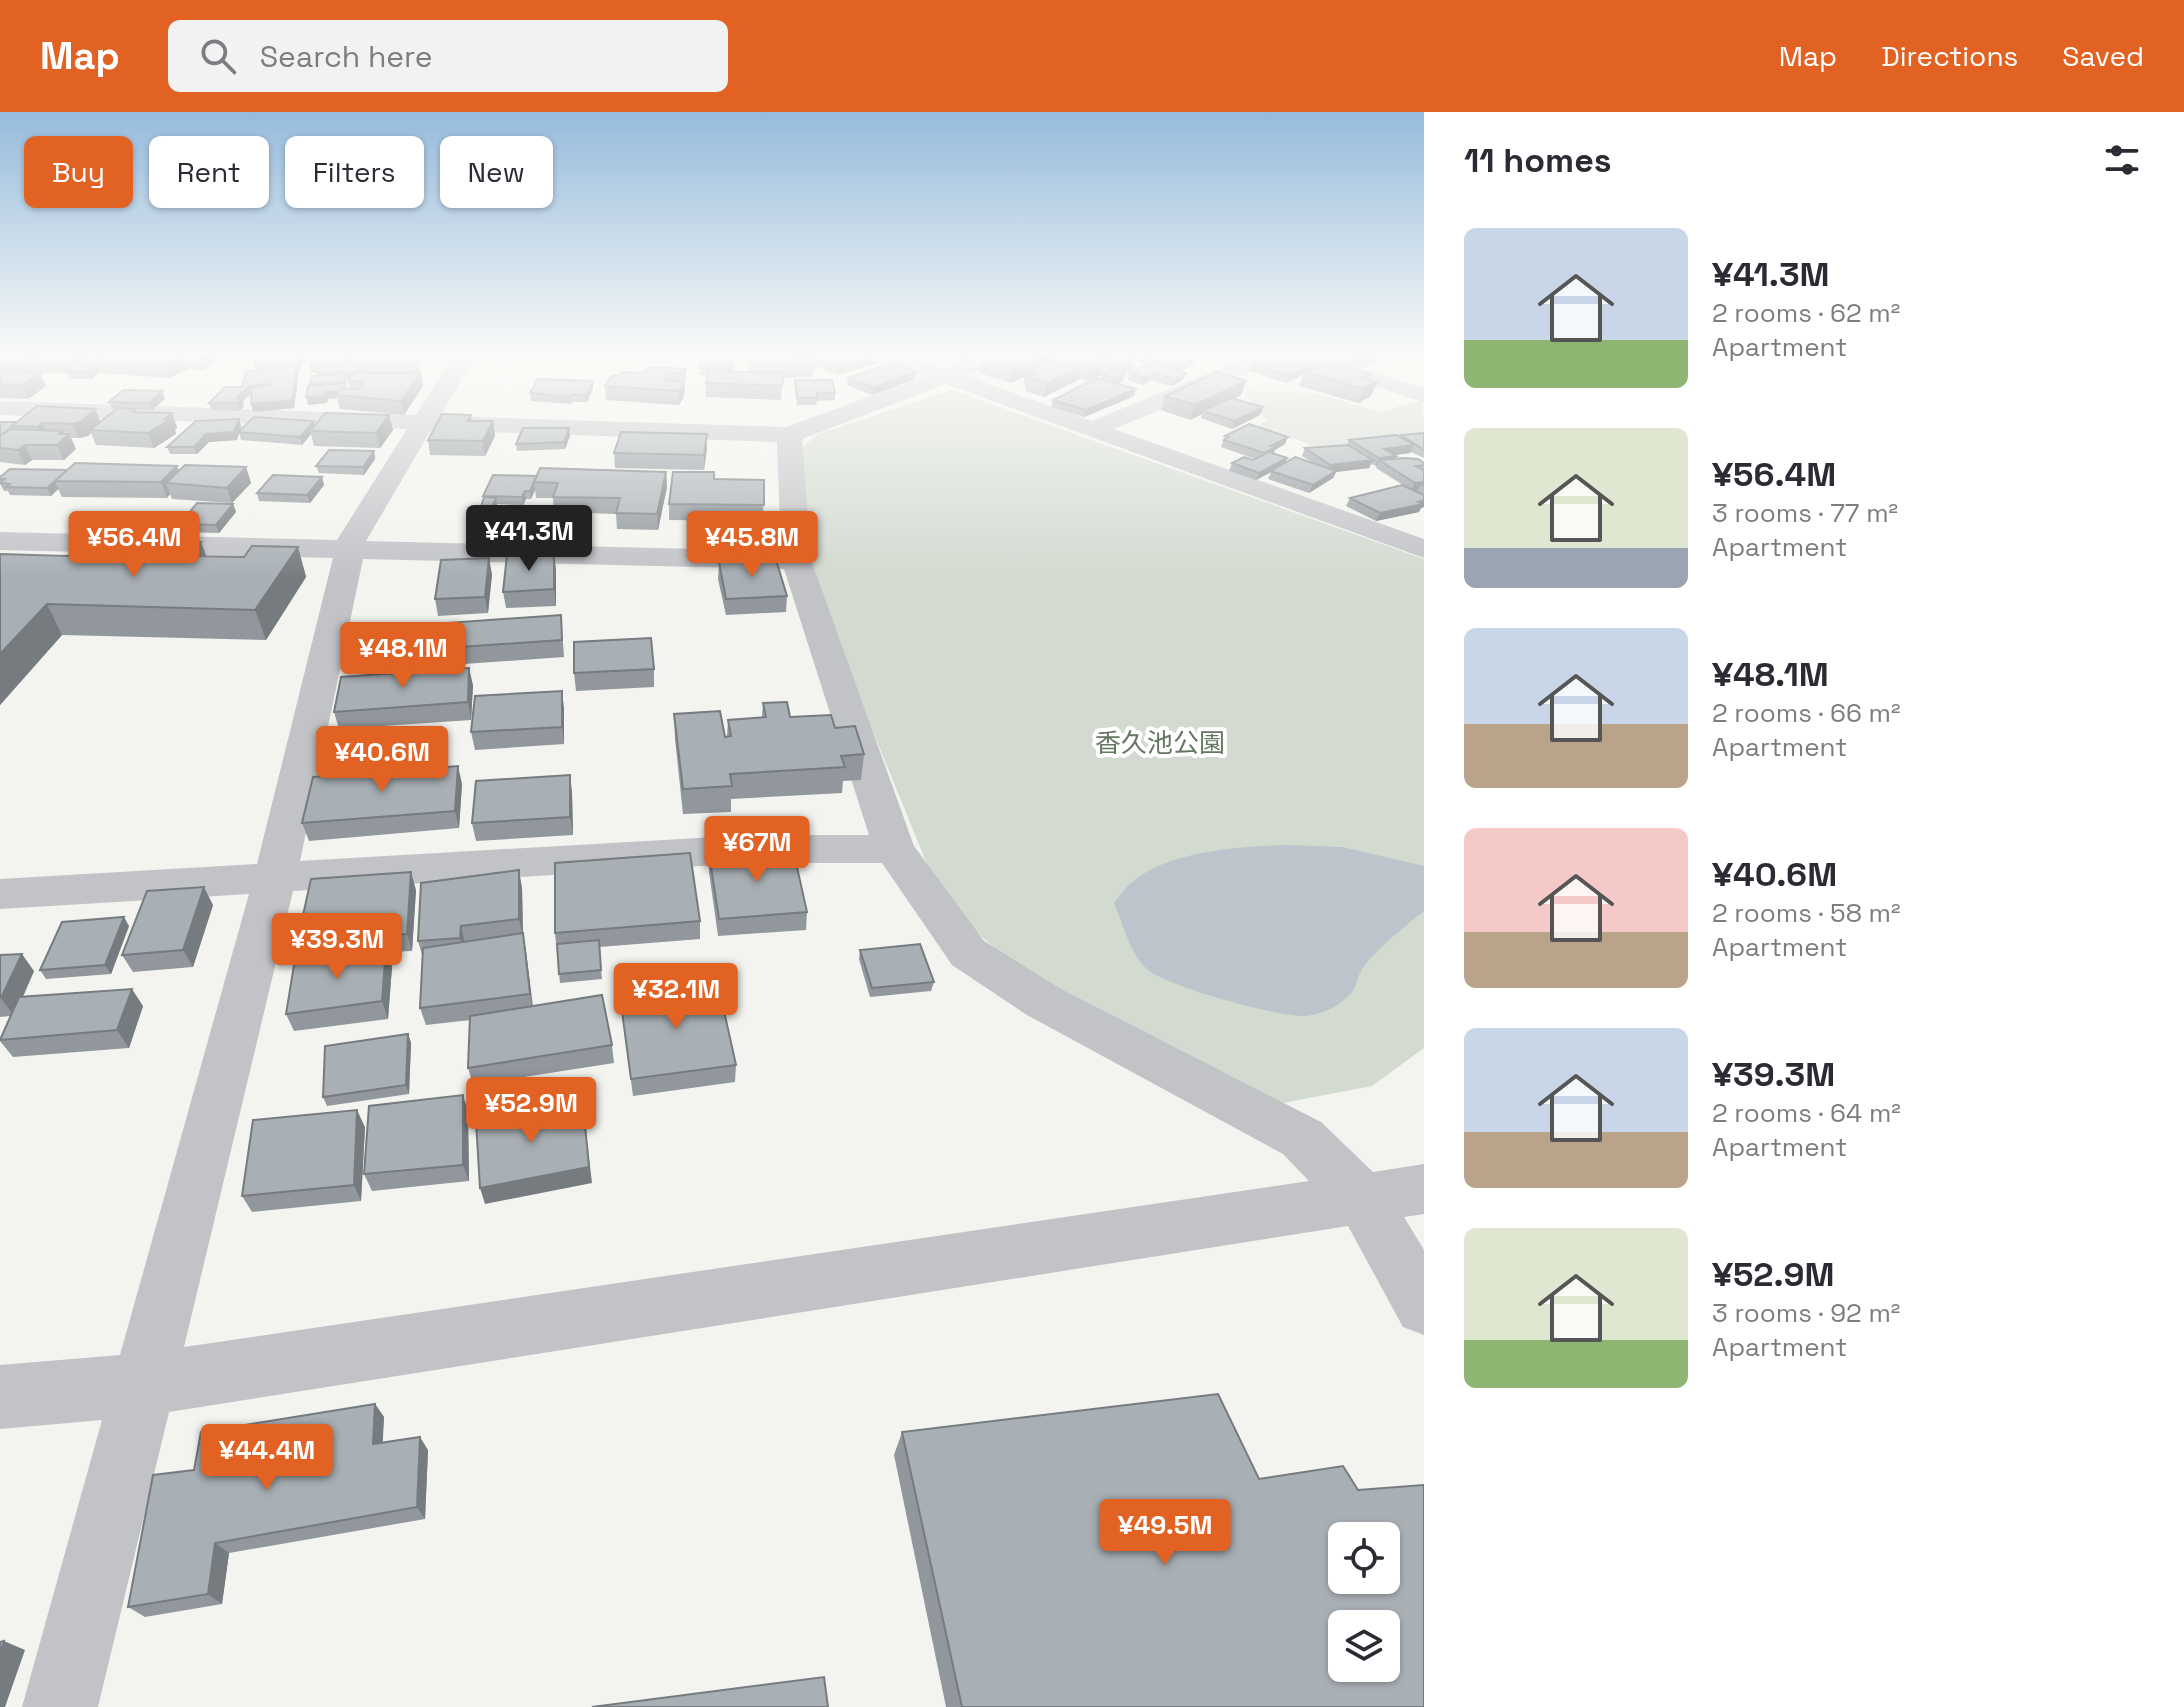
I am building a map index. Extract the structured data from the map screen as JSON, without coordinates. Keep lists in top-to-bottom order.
{
  "parks": ["香久池公園"],
  "page": {
    "header": "Map",
    "search": "Search here",
    "nav": ["Map", "Directions", "Saved"],
    "heading": "11 homes",
    "chip": [
      "Buy",
      "Rent",
      "Filters",
      "New"
    ],
    "list": [
      {
        "name": "¥41.3M",
        "note": "2 rooms · 62 m² · Apartment"
      },
      {
        "name": "¥56.4M",
        "note": "3 rooms · 77 m² · Apartment"
      },
      {
        "name": "¥48.1M",
        "note": "2 rooms · 66 m² · Apartment"
      },
      {
        "name": "¥40.6M",
        "note": "2 rooms · 58 m² · Apartment"
      },
      {
        "name": "¥39.3M",
        "note": "2 rooms · 64 m² · Apartment"
      },
      {
        "name": "¥52.9M",
        "note": "3 rooms · 92 m² · Apartment"
      }
    ],
    "price": [
      "¥41.3M",
      "¥56.4M",
      "¥45.8M",
      "¥48.1M",
      "¥40.6M",
      "¥67M",
      "¥39.3M",
      "¥32.1M",
      "¥52.9M",
      "¥44.4M",
      "¥49.5M"
    ]
  }
}
